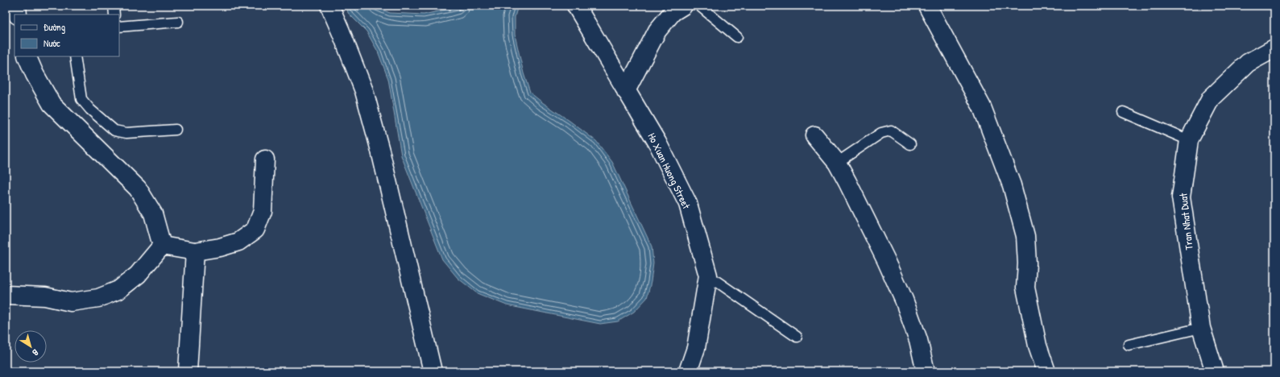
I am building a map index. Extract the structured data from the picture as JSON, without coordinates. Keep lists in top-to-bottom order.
{
  "streets": {
    "street": ["Ho Xuan Huong Street", "Tran Nhat Duat"]
  },
  "legend": ["Đường", "Nước"],
  "north": "bottom right"
}
